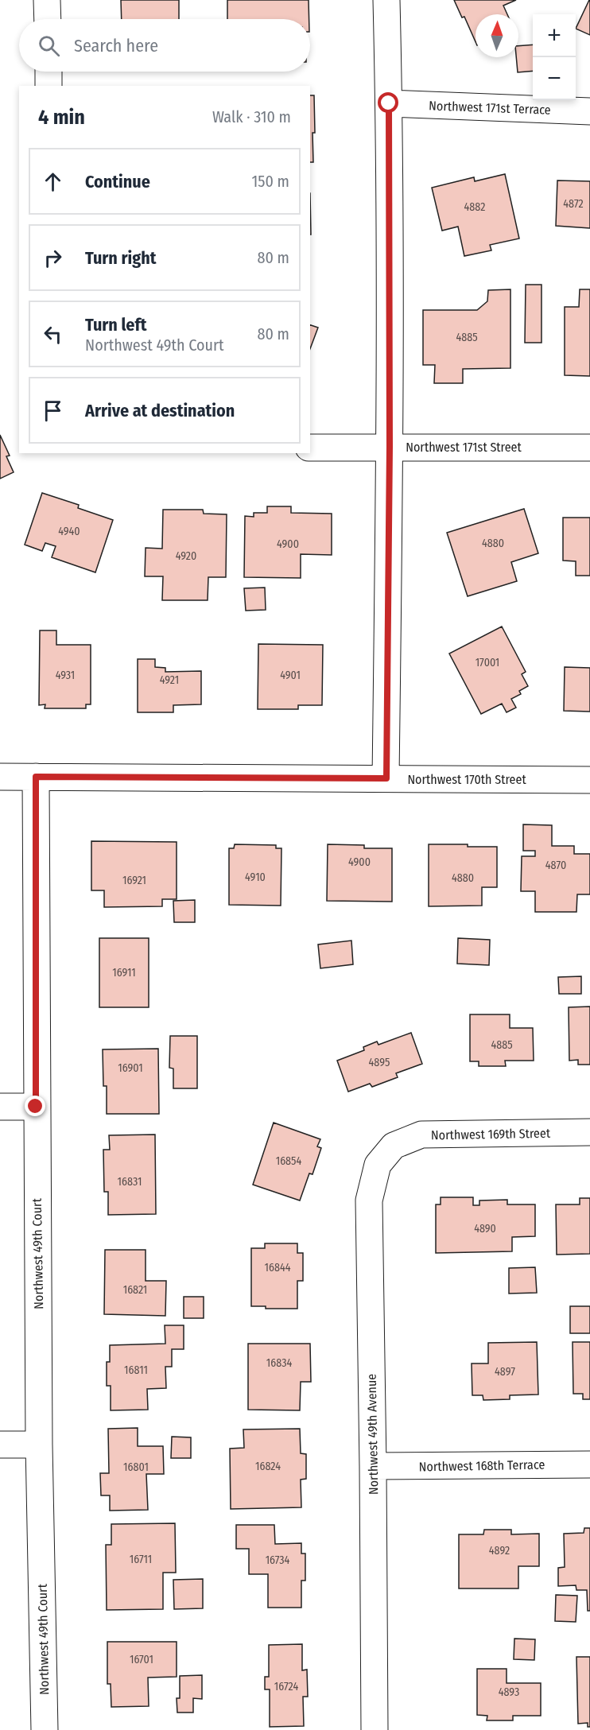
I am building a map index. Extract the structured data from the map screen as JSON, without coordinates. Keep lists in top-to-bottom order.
{
  "streets": {
    "street": [
      "Northwest 171st Terrace",
      "Northwest 171st Street",
      "Northwest 170th Street",
      "Northwest 169th Street",
      "Northwest 49th Court",
      "Northwest 49th Avenue",
      "Northwest 168th Terrace"
    ]
  },
  "crossings": [
    ["Northwest 170th Street", "Northwest 49th Court"],
    ["Northwest 169th Street", "Northwest 49th Avenue"],
    ["Northwest 49th Avenue", "Northwest 168th Terrace"]
  ],
  "house_numbers": [
    "4872",
    "4882",
    "4885",
    "4940",
    "4880",
    "4900",
    "4920",
    "17001",
    "4931",
    "4901",
    "4921",
    "4900",
    "4870",
    "4910",
    "4880",
    "16921",
    "16911",
    "4885",
    "4895",
    "16901",
    "16854",
    "16831",
    "4890",
    "16844",
    "16821",
    "16834",
    "16811",
    "4897",
    "16824",
    "16801",
    "4892",
    "16711",
    "16734",
    "16701",
    "16724",
    "4893"
  ],
  "north": "top",
  "page": {
    "map_buttons": ["+", "−"],
    "search": "Search here",
    "heading": ["4 min", "Walk · 310 m"],
    "list": [
      ["Continue", "150 m"],
      ["Turn right", "80 m"],
      ["Turn left", "Northwest 49th Court", "80 m"],
      "Arrive at destination"
    ]
  }
}
